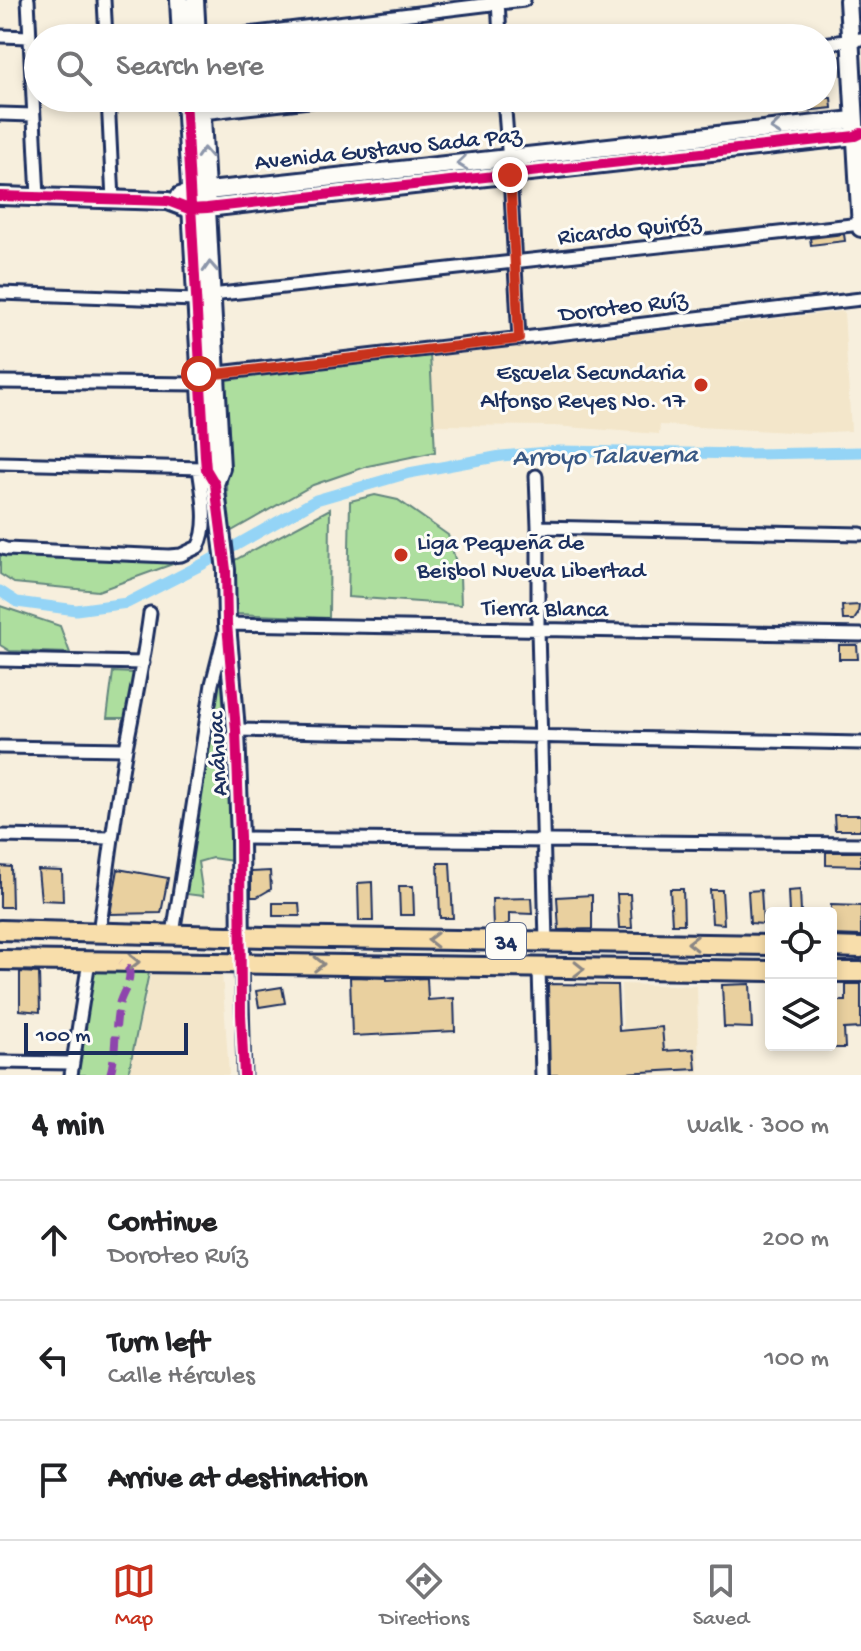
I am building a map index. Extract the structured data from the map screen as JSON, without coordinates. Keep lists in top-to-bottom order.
{
  "streets": {
    "main road": ["34"],
    "street": [
      "Avenida Gustavo Sada Paz",
      "Ricardo Quiróz",
      "Doroteo Ruíz",
      "Tierra Blanca",
      "Anáhuac"
    ]
  },
  "crossings": [
    ["Avenida Gustavo Sada Paz", "Anáhuac"],
    ["Ricardo Quiróz", "Anáhuac"],
    ["Doroteo Ruíz", "Anáhuac"],
    ["Tierra Blanca", "Anáhuac"],
    ["Anáhuac", "34"]
  ],
  "water": ["Arroyo Talaverna"],
  "places": ["Escuela Secundaria Alfonso Reyes No. 17", "Liga Pequeña de Beisbol Nueva Libertad"],
  "scale_bar": "100 m",
  "page": {
    "search": "Search here",
    "scale": "100 m",
    "heading": ["4 min", "Walk · 300 m"],
    "list": [
      ["Continue", "Doroteo Ruíz", "200 m"],
      ["Turn left", "Calle Hércules", "100 m"],
      "Arrive at destination"
    ],
    "nav": ["Map", "Directions", "Saved"]
  }
}
